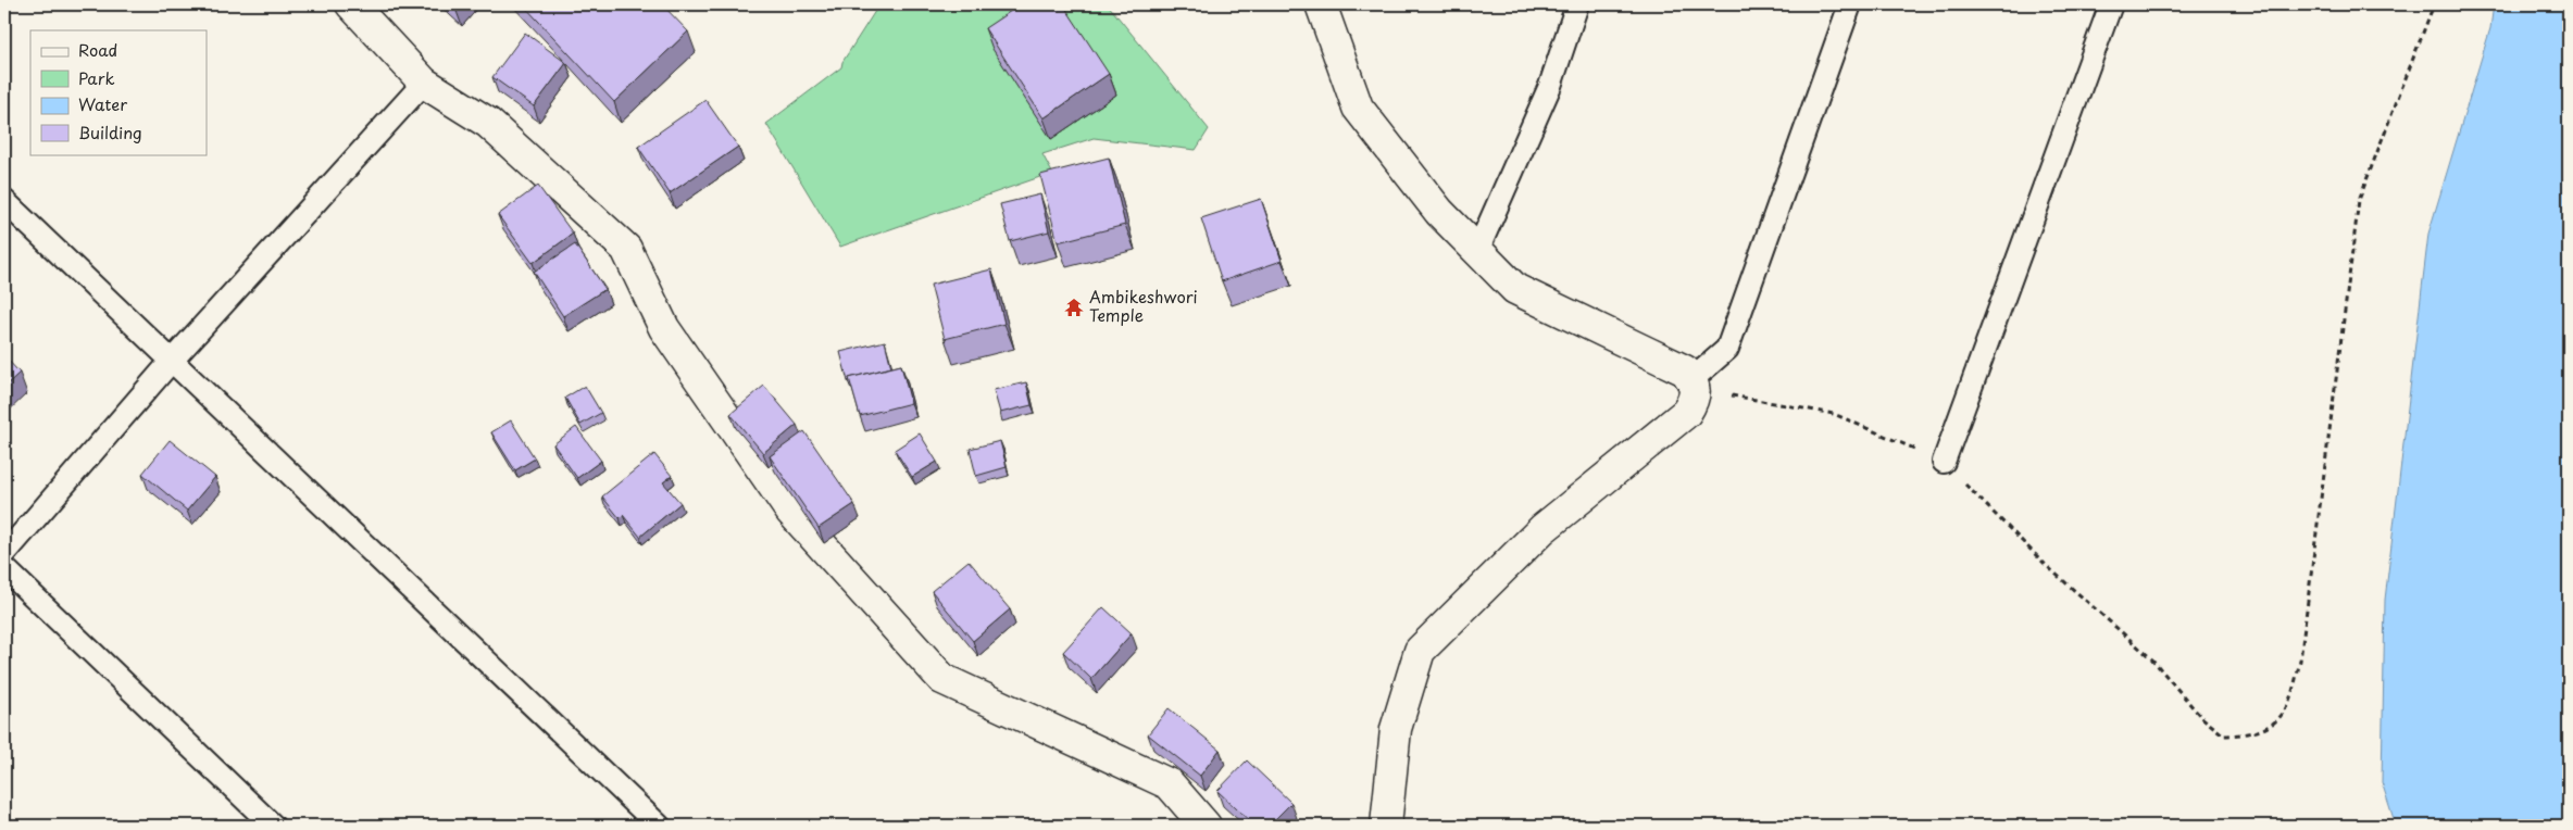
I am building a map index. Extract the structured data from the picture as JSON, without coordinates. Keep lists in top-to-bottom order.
{
  "places": {
    "temple": ["Ambikeshwori Temple"]
  },
  "legend": [
    "Road",
    "Park",
    "Water",
    "Building"
  ]
}
